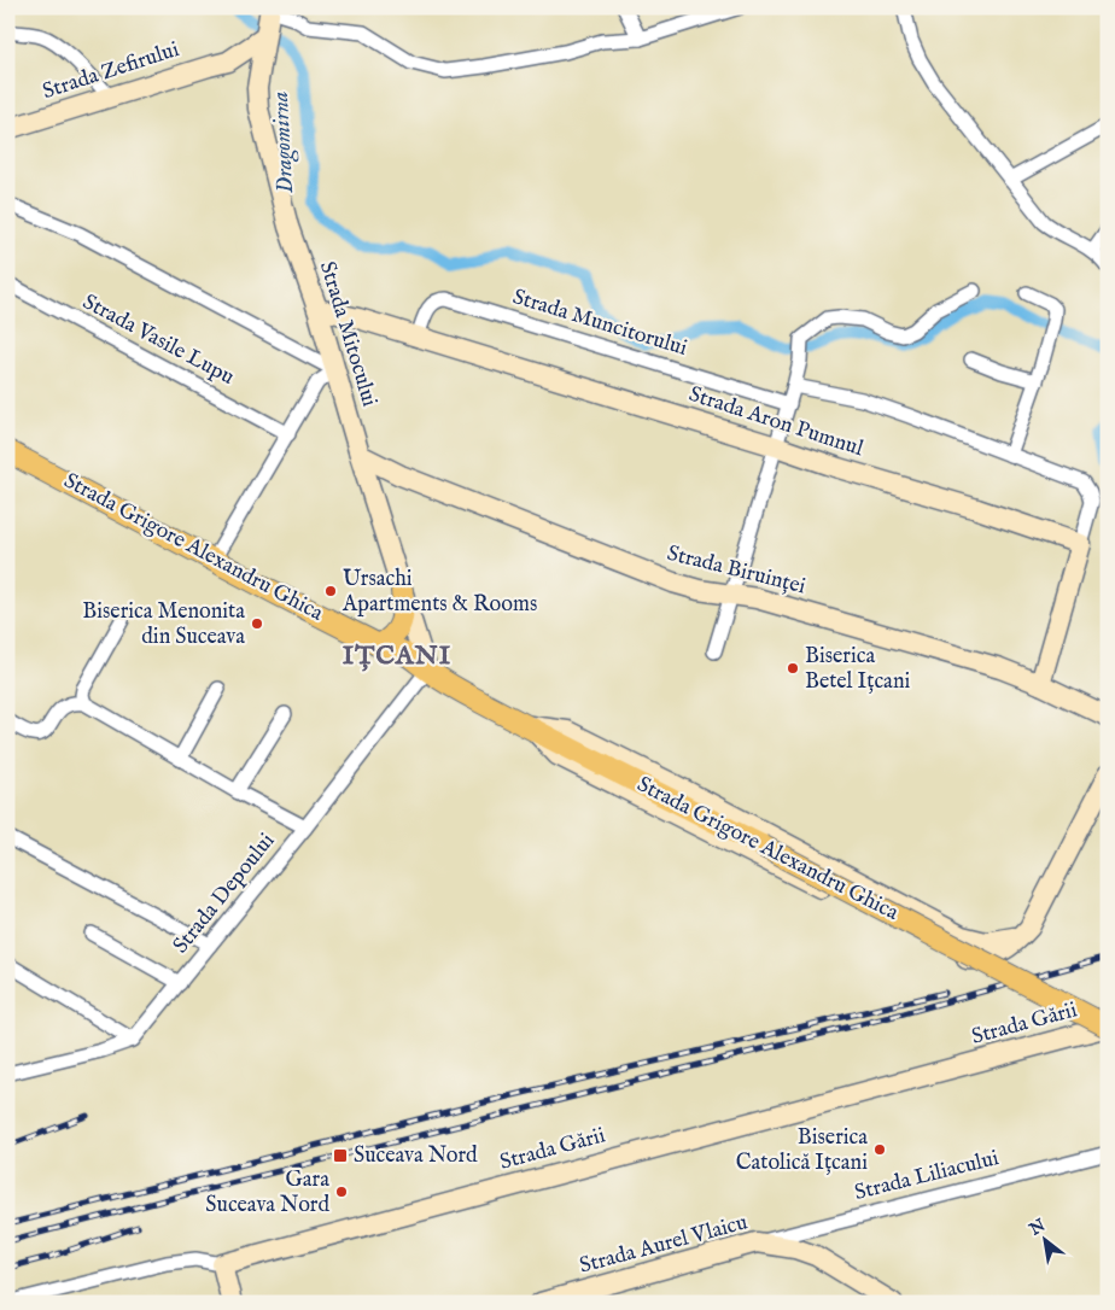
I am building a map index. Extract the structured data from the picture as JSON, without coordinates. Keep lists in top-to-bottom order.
{
  "streets": {
    "main road": ["Strada Grigore Alexandru Ghica"],
    "street": [
      "Strada Zefirului",
      "Strada Muncitorului",
      "Strada Mitocului",
      "Strada Vasile Lupu",
      "Strada Aron Pumnul",
      "Strada Biruinței",
      "Strada Depoului",
      "Strada Gării",
      "Strada Liliacului",
      "Strada Aurel Vlaicu"
    ]
  },
  "crossings": [
    ["Strada Zefirului", "Strada Mitocului"],
    ["Strada Muncitorului", "Strada Aron Pumnul"],
    ["Strada Mitocului", "Strada Aron Pumnul"],
    ["Strada Mitocului", "Strada Grigore Alexandru Ghica"],
    ["Strada Mitocului", "Strada Biruinței"],
    ["Strada Mitocului", "Strada Depoului"],
    ["Strada Grigore Alexandru Ghica", "Strada Depoului"],
    ["Strada Grigore Alexandru Ghica", "Strada Gării"],
    ["Strada Liliacului", "Strada Aurel Vlaicu"]
  ],
  "districts": ["IȚCANI"],
  "water": ["Dragomirna"],
  "places": {
    "other": [
      "Ursachi Apartments & Rooms",
      "Biserica Menonita din Suceava",
      "Biserica Betel Iţcani",
      "Biserica Catolică Ițcani",
      "Gara Suceava Nord"
    ],
    "transit": ["Suceava Nord"]
  },
  "north": "top left"
}
